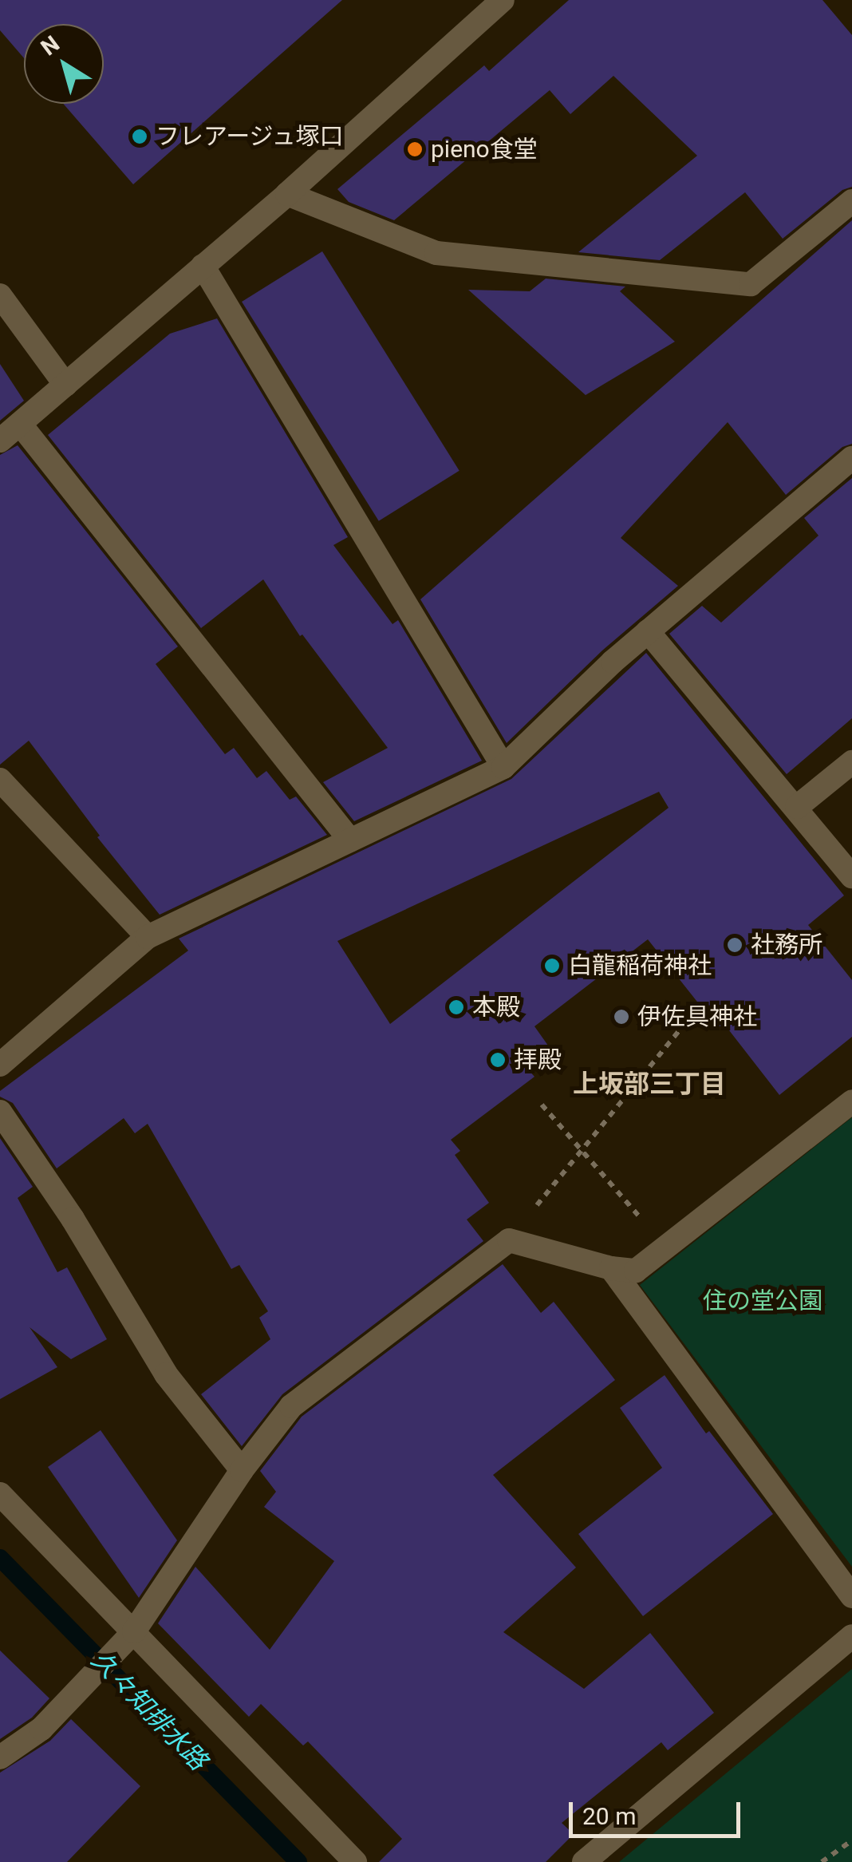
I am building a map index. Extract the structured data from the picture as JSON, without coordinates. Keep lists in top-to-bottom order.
{
  "districts": ["上坂部三丁目"],
  "water": ["久々知排水路"],
  "parks": ["住の堂公園"],
  "places": [
    "フレアージュ塚口",
    "pieno食堂",
    "社務所",
    "白龍稲荷神社",
    "本殿",
    "伊佐具神社",
    "拝殿"
  ],
  "scale_bar": "20 m",
  "north": "top left"
}
